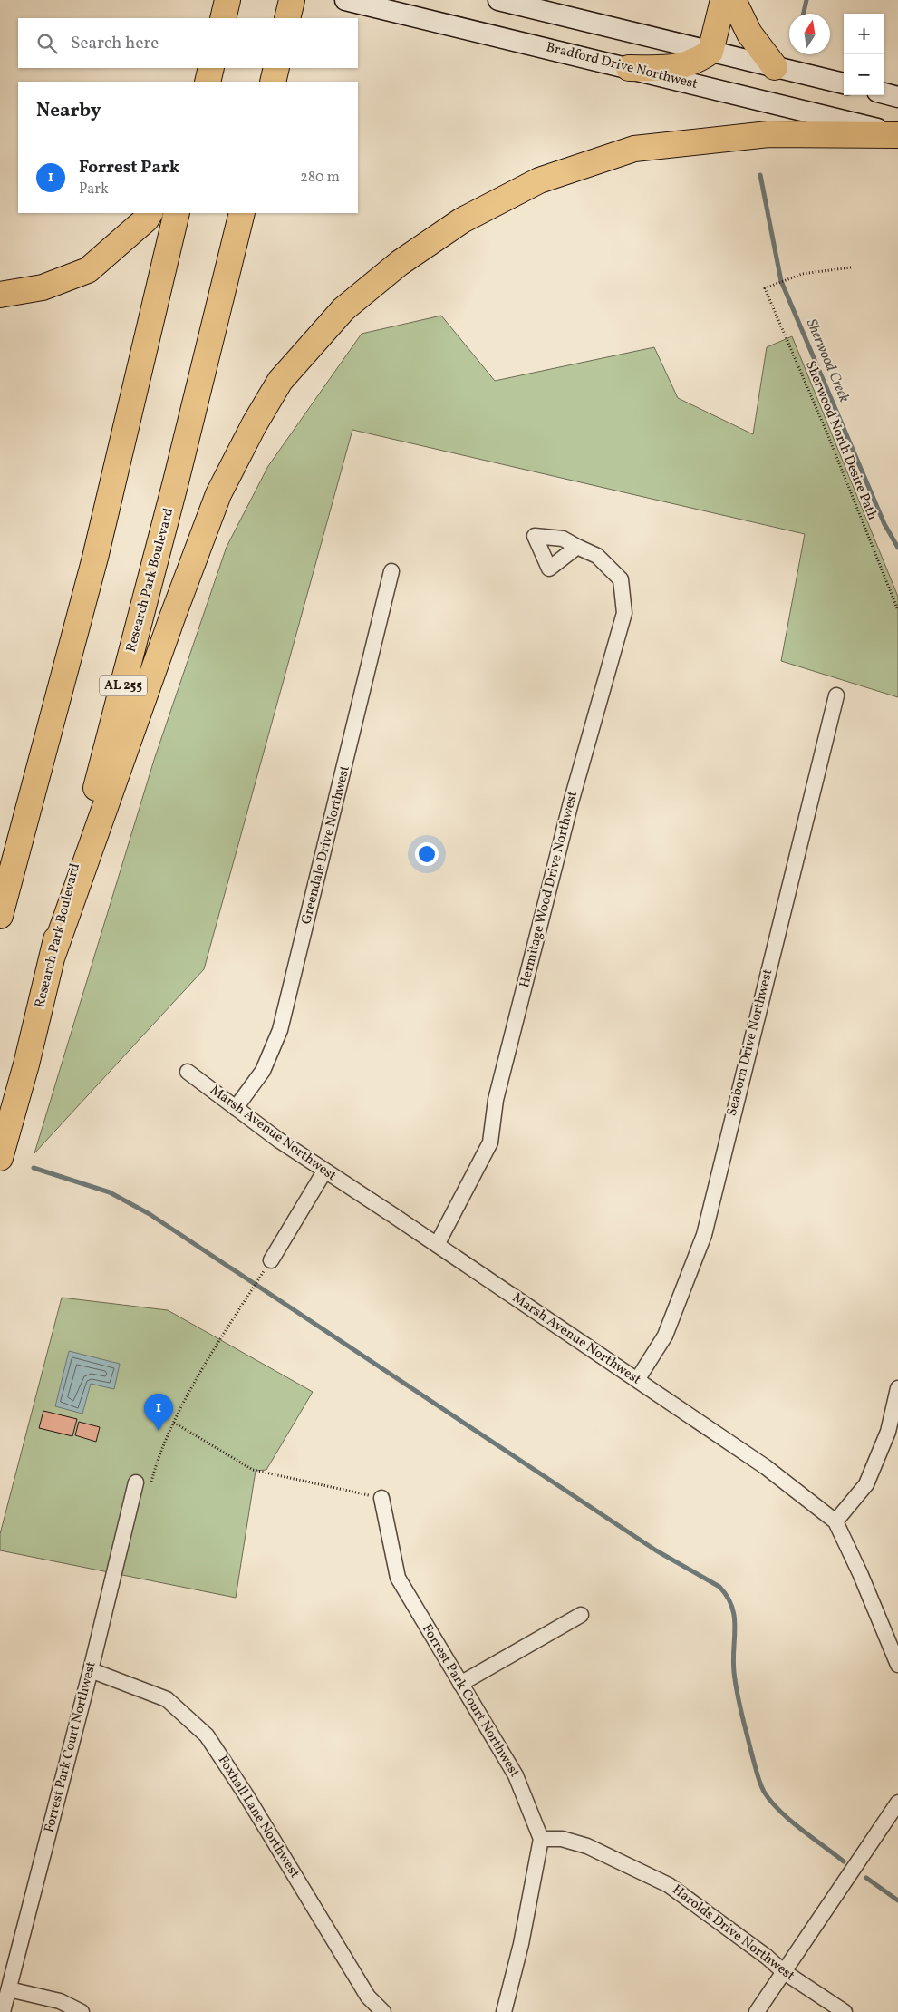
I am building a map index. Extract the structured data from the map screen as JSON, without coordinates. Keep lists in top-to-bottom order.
{
  "streets": {
    "highway": ["Research Park Boulevard", "AL 255"],
    "main road": ["Bradford Drive Northwest"],
    "street": [
      "Greendale Drive Northwest",
      "Hermitage Wood Drive Northwest",
      "Seaborn Drive Northwest",
      "Marsh Avenue Northwest",
      "Forrest Park Court Northwest",
      "Foxhall Lane Northwest",
      "Harolds Drive Northwest"
    ],
    "path": ["Sherwood North Desire Path"]
  },
  "crossings": [
    ["Greendale Drive Northwest", "Marsh Avenue Northwest"],
    ["Hermitage Wood Drive Northwest", "Marsh Avenue Northwest"],
    ["Seaborn Drive Northwest", "Marsh Avenue Northwest"],
    ["Forrest Park Court Northwest", "Foxhall Lane Northwest"],
    ["Forrest Park Court Northwest", "Harolds Drive Northwest"]
  ],
  "water": ["Sherwood Creek"],
  "north": "top",
  "page": {
    "map_buttons": ["+", "−"],
    "search": "Search here",
    "heading": "Nearby",
    "list": [
      {
        "mark": "1",
        "name": "Forrest Park",
        "note": "Park",
        "value": "280 m"
      }
    ],
    "pins": "1"
  }
}
